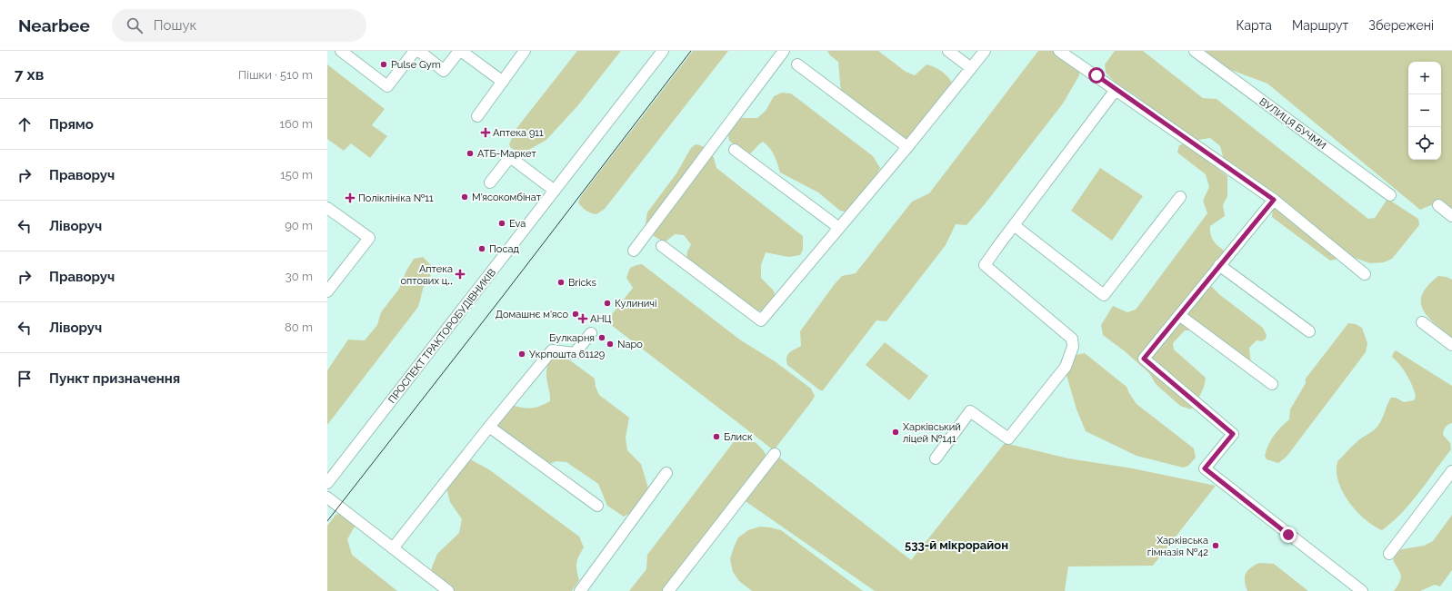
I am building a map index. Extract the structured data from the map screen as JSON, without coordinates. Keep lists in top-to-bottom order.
{
  "streets": {
    "street": ["ВУЛИЦЯ БУЧМИ", "ПРОСПЕКТ ТРАКТОРОБУДІВНИКІВ"]
  },
  "districts": ["533-й мікрорайон"],
  "places": {
    "other": [
      "Pulse Gym",
      "АТБ-Маркет",
      "М'ясокомбінат",
      "Eva",
      "Посад",
      "Bricks",
      "Кулиничі",
      "Домашнє м'ясо",
      "Булкарня",
      "Napo",
      "Укрпошта 61129",
      "Харківський ліцей №141",
      "Блиск",
      "Харківська гімназія №42"
    ],
    "health": [
      "Аптека 911",
      "Поліклініка №11",
      "Аптека оптових ц‥",
      "АНЦ"
    ]
  },
  "page": {
    "header": "Nearbee",
    "search": "Пошук",
    "nav": ["Карта", "Маршрут", "Збережені"],
    "heading": ["7 хв", "Пішки · 510 m"],
    "map_buttons": ["+", "−"],
    "list": [
      ["Прямо", "160 m"],
      ["Праворуч", "150 m"],
      ["Ліворуч", "90 m"],
      ["Праворуч", "30 m"],
      ["Ліворуч", "80 m"],
      "Пункт призначення"
    ]
  }
}
